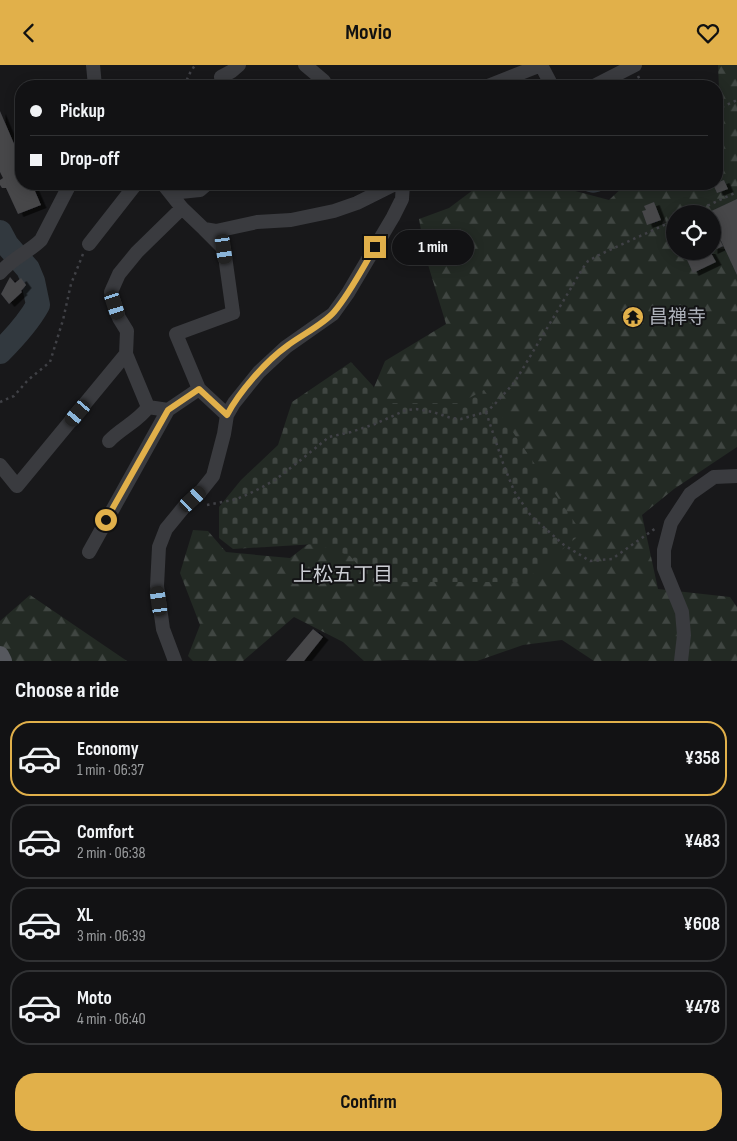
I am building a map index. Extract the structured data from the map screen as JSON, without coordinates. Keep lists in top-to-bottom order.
{
  "districts": ["上松五丁目"],
  "places": {
    "temple": ["昌禅寺"]
  },
  "page": {
    "header": "Movio",
    "banner": ["Pickup", "Drop-off"],
    "bubble": "1 min",
    "heading": "Choose a ride",
    "list": [
      {
        "name": "Economy",
        "note": "1 min · 06:37",
        "value": "¥358"
      },
      {
        "name": "Comfort",
        "note": "2 min · 06:38",
        "value": "¥483"
      },
      {
        "name": "XL",
        "note": "3 min · 06:39",
        "value": "¥608"
      },
      {
        "name": "Moto",
        "note": "4 min · 06:40",
        "value": "¥478"
      }
    ],
    "buttons": "Confirm"
  }
}
